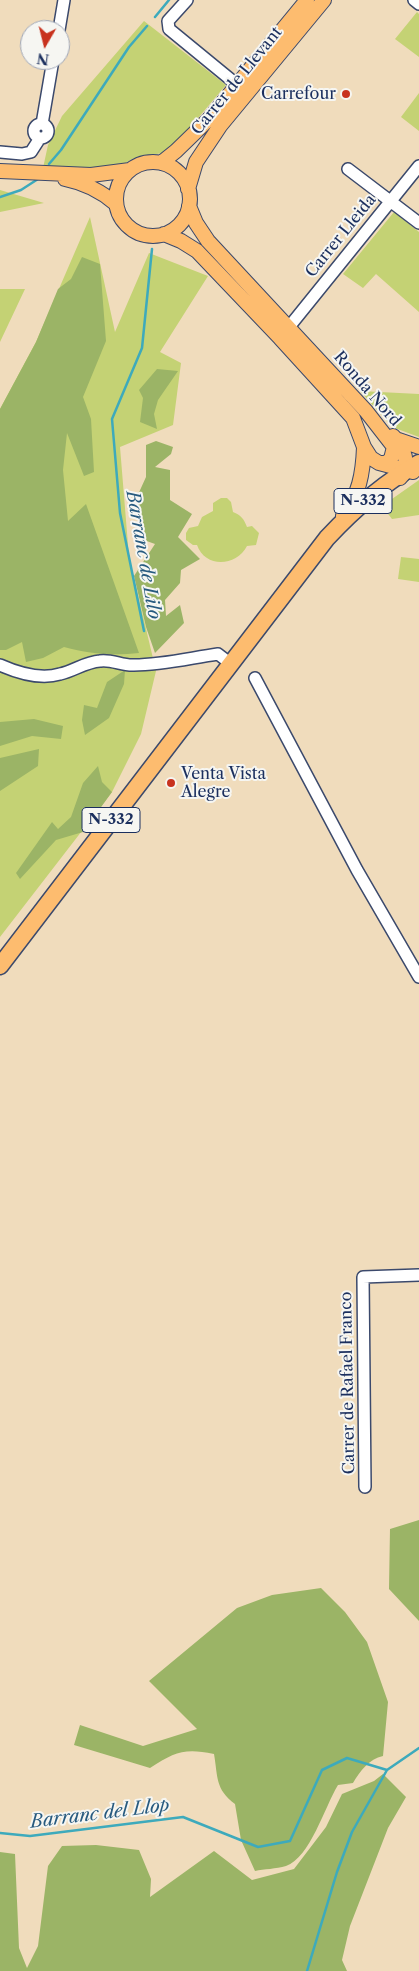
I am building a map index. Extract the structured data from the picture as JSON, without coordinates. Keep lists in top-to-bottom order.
{
  "streets": {
    "highway": ["N-332"],
    "main road": ["Carrer de Llevant", "Ronda Nord"],
    "street": ["Carrer Lleida", "Carrer de Rafael Franco"]
  },
  "crossings": [
    ["Carrer de Llevant", "Ronda Nord"],
    ["Carrer Lleida", "Ronda Nord"]
  ],
  "water": ["Barranc de Lilo", "Barranc del Llop"],
  "places": ["Carrefour", "Venta Vista Alegre"],
  "north": "bottom"
}
